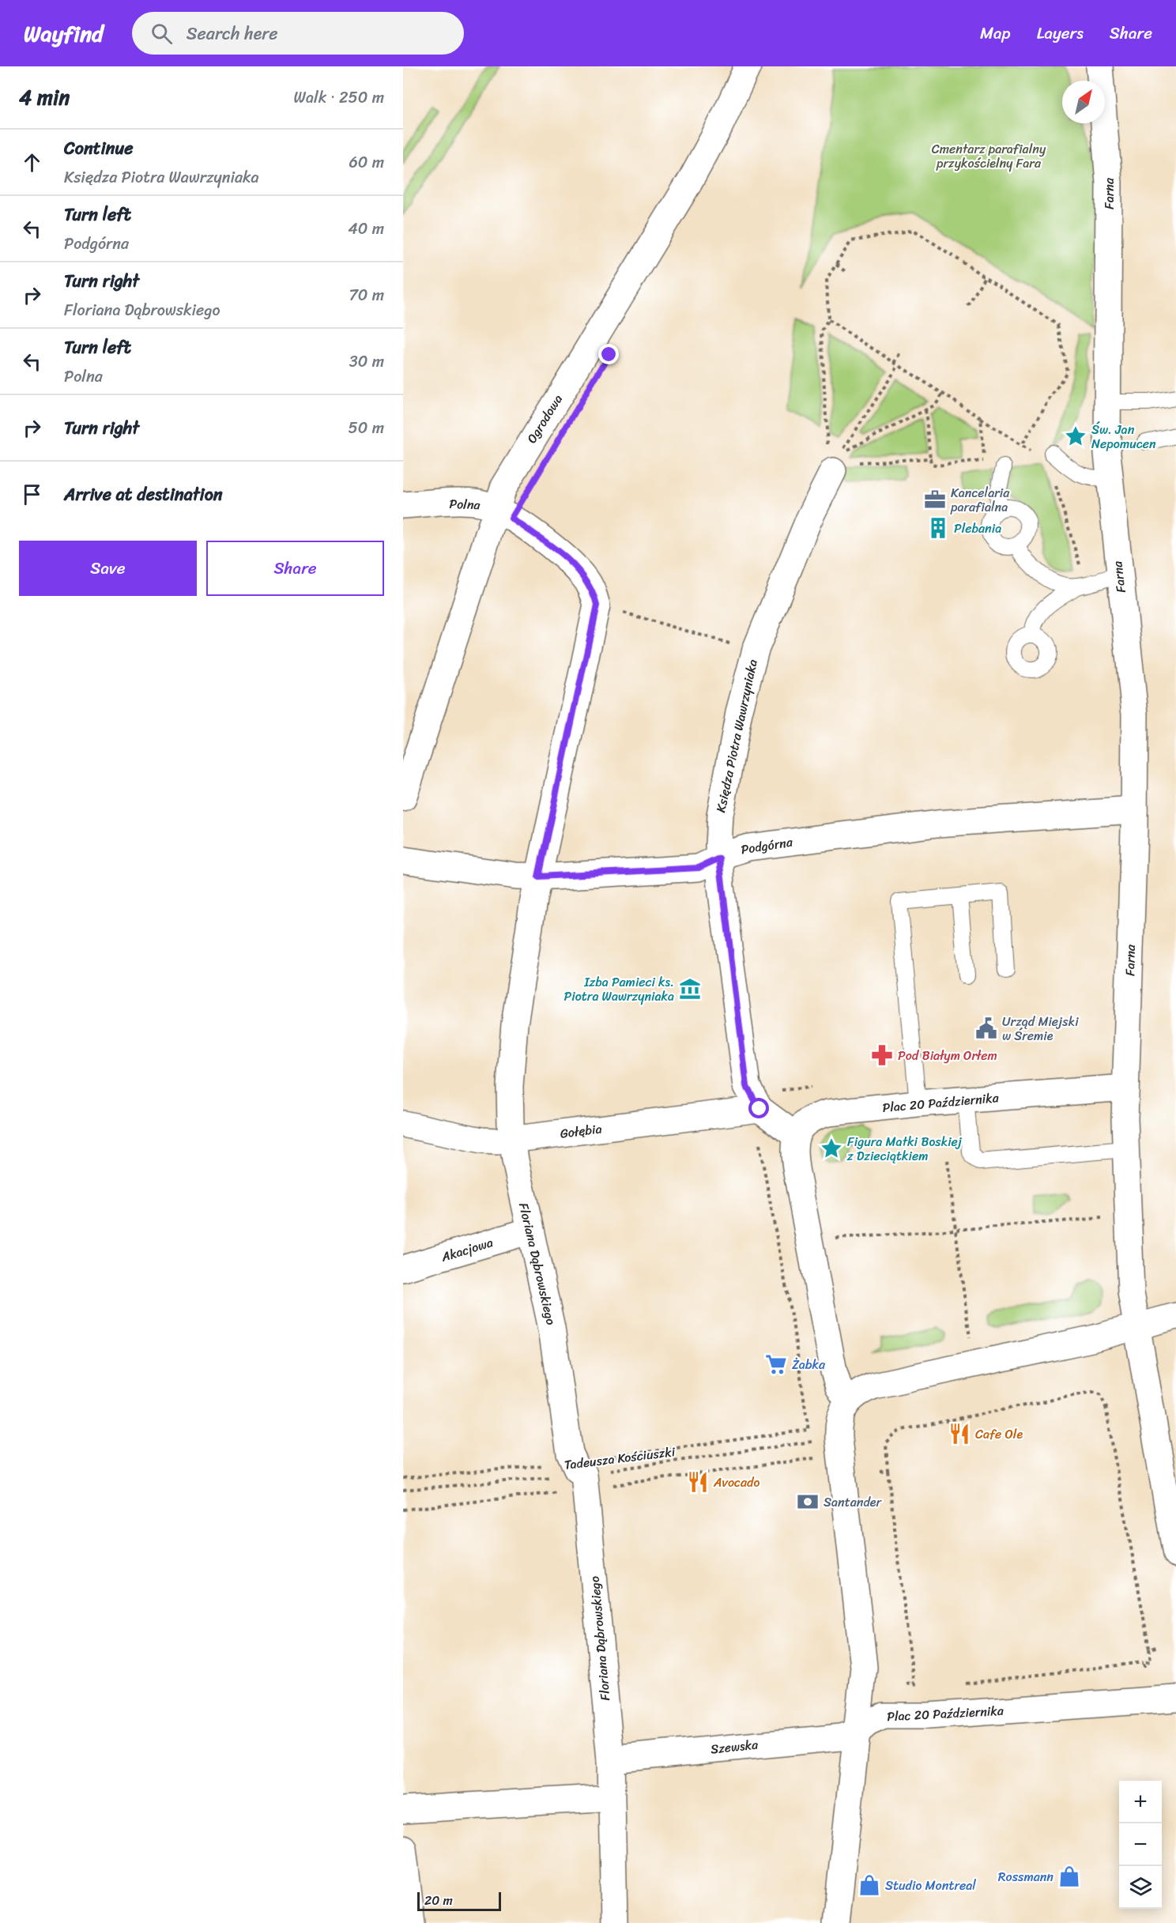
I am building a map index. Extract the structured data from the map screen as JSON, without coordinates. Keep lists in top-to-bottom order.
{
  "streets": {
    "street": [
      "Farna",
      "Ogrodowa",
      "Polna",
      "Księdza Piotra Wawrzyniaka",
      "Podgórna",
      "Plac 20 Października",
      "Gołębia",
      "Akacjowa",
      "Floriana Dąbrowskiego",
      "Szewska"
    ],
    "path": ["Tadeusza Kościuszki"]
  },
  "crossings": [
    ["Farna", "Podgórna"],
    ["Farna", "Plac 20 Października"],
    ["Ogrodowa", "Polna"],
    ["Polna", "Floriana Dąbrowskiego"],
    ["Księdza Piotra Wawrzyniaka", "Podgórna"],
    ["Księdza Piotra Wawrzyniaka", "Plac 20 Października"],
    ["Księdza Piotra Wawrzyniaka", "Gołębia"],
    ["Podgórna", "Floriana Dąbrowskiego"],
    ["Plac 20 Października", "Szewska"],
    ["Gołębia", "Floriana Dąbrowskiego"],
    ["Akacjowa", "Floriana Dąbrowskiego"],
    ["Floriana Dąbrowskiego", "Tadeusza Kościuszki"],
    ["Floriana Dąbrowskiego", "Szewska"]
  ],
  "parks": ["Cmentarz parafialny przykościelny Fara"],
  "places": {
    "place": ["Św. Jan Nepomucen", "Figura Matki Boskiej z Dzieciątkiem"],
    "office": ["Kancelaria parafialna"],
    "building": ["Plebania"],
    "museum": ["Izba Pamieci ks. Piotra Wawrzyniaka"],
    "public building": ["Urząd Miejski w Śremie"],
    "pharmacy": ["Pod Białym Orłem"],
    "supermarket": ["Żabka"],
    "restaurant": ["Cafe Ole", "Avocado"],
    "bank": ["Santander"],
    "shop": ["Rossmann", "Studio Montreal"]
  },
  "scale_bar": "20 m",
  "north": "top right",
  "page": {
    "header": "Wayfind",
    "search": "Search here",
    "nav": ["Map", "Layers", "Share"],
    "heading": ["4 min", "Walk · 250 m"],
    "list": [
      ["Continue", "Księdza Piotra Wawrzyniaka", "60 m"],
      ["Turn left", "Podgórna", "40 m"],
      ["Turn right", "Floriana Dąbrowskiego", "70 m"],
      ["Turn left", "Polna", "30 m"],
      ["Turn right", "50 m"],
      "Arrive at destination"
    ],
    "buttons": ["Save", "Share"],
    "map_buttons": ["+", "−"],
    "scale": "20 m"
  }
}
